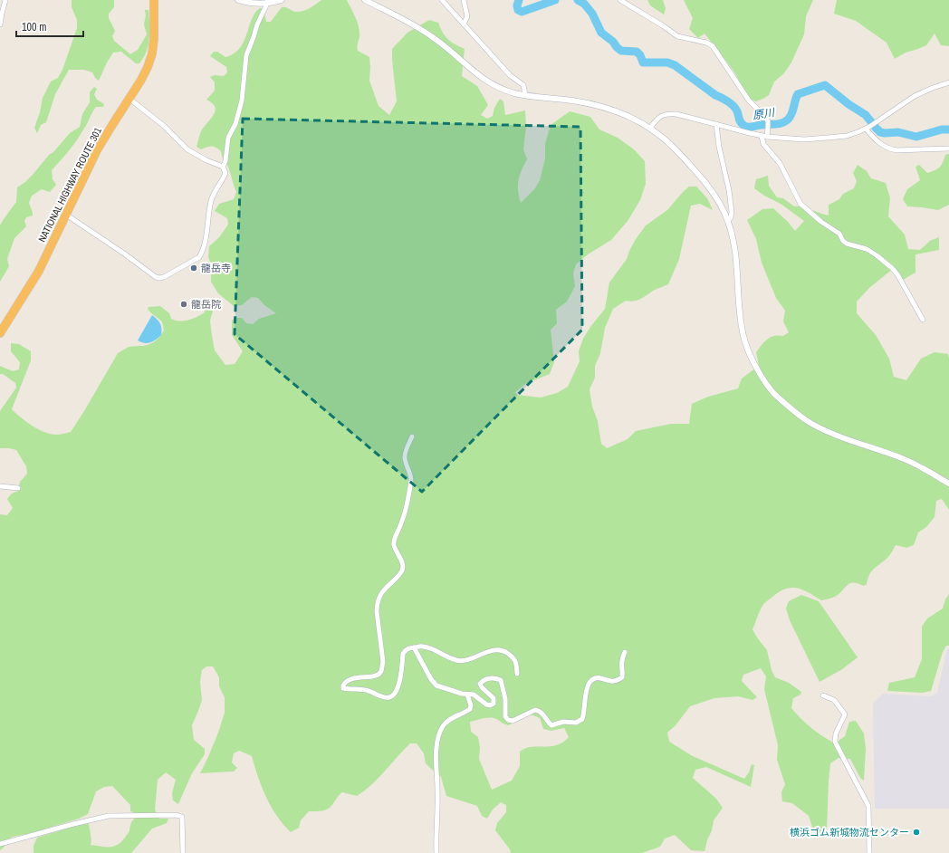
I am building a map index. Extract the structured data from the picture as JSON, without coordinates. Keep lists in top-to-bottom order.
{
  "streets": {
    "highway": ["NATIONAL HIGHWAY ROUTE 301"]
  },
  "water": ["原川"],
  "places": ["龍岳寺", "龍岳院", "横浜ゴム新城物流センター"],
  "scale_bar": "100 m"
}
